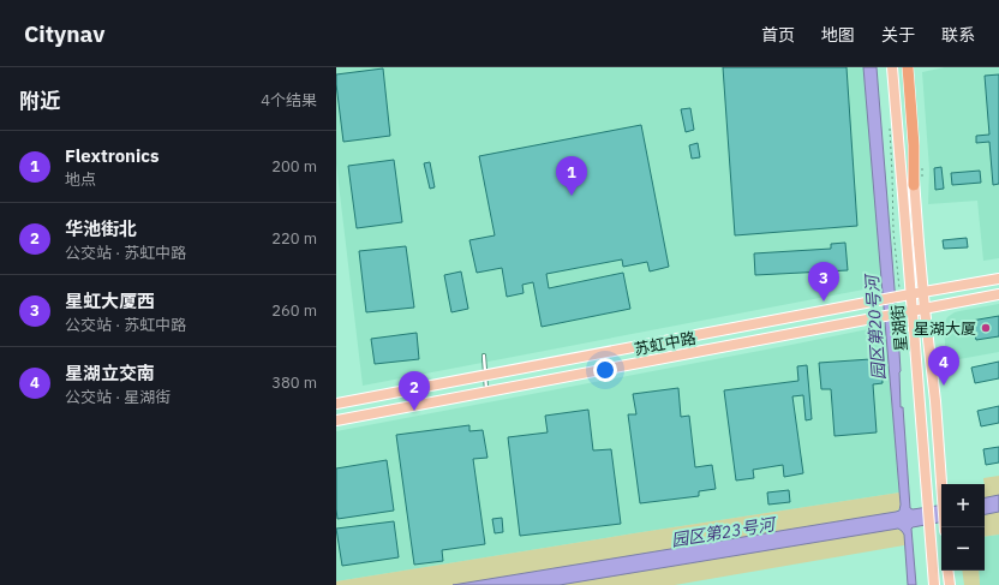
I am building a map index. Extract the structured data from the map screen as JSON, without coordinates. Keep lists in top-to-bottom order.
{
  "streets": {
    "main road": ["星湖街", "苏虹中路"]
  },
  "crossings": [
    ["星湖街", "苏虹中路"]
  ],
  "water": ["园区第20号河", "园区第23号河"],
  "places": ["星湖大厦"],
  "page": {
    "header": "Citynav",
    "nav": [
      "首页",
      "地图",
      "关于",
      "联系"
    ],
    "heading": ["附近", "4个结果"],
    "list": [
      {
        "mark": "1",
        "name": "Flextronics",
        "note": "地点",
        "value": "200 m"
      },
      {
        "mark": "2",
        "name": "华池街北",
        "note": "公交站 · 苏虹中路",
        "value": "220 m"
      },
      {
        "mark": "3",
        "name": "星虹大厦西",
        "note": "公交站 · 苏虹中路",
        "value": "260 m"
      },
      {
        "mark": "4",
        "name": "星湖立交南",
        "note": "公交站 · 星湖街",
        "value": "380 m"
      }
    ],
    "pins": [
      "1",
      "3",
      "4",
      "2"
    ],
    "map_buttons": ["+", "−"]
  }
}
